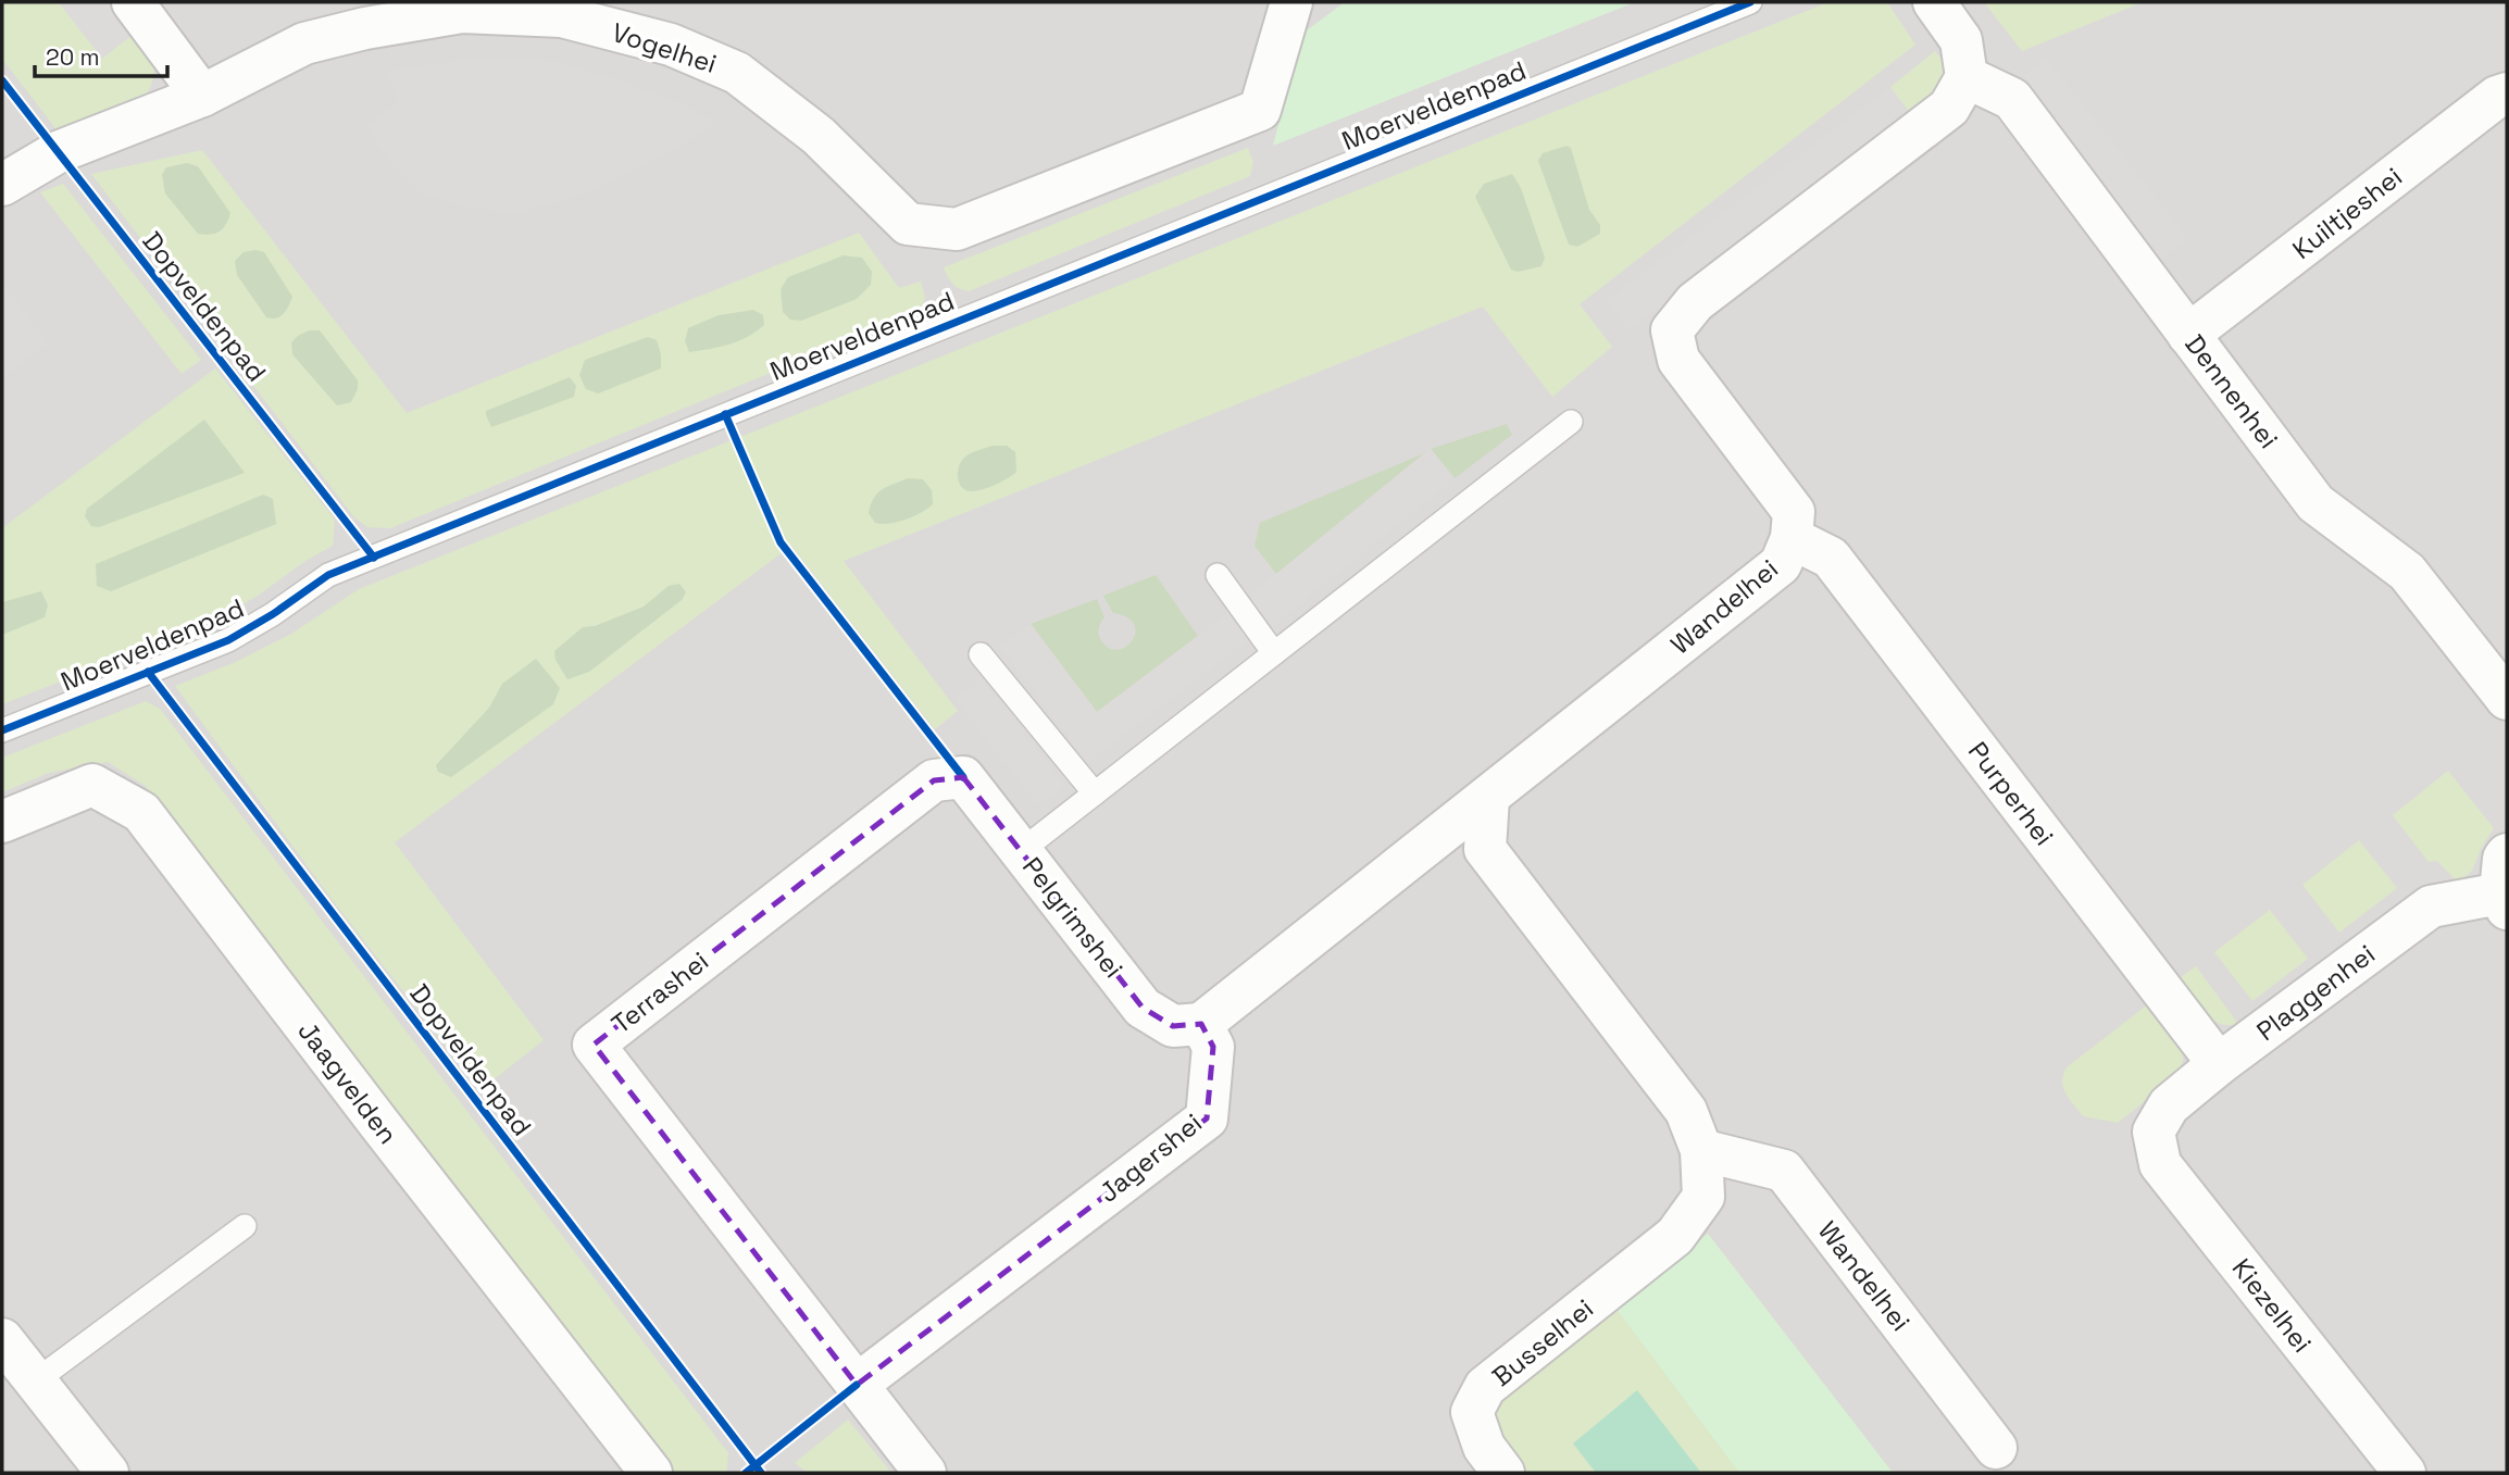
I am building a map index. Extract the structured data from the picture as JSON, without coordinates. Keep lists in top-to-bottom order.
{
  "streets": {
    "street": [
      "Vogelhei",
      "Kuiltjeshei",
      "Dennenhei",
      "Wandelhei",
      "Purperhei",
      "Pelgrimshei",
      "Terrashei",
      "Plaggenhei",
      "Jaagvelden",
      "Jagershei",
      "Kiezelhei",
      "Busselhei"
    ],
    "lane": ["Moerveldenpad"],
    "cycle path": ["Dopveldenpad"]
  },
  "crossings": [
    ["Kuiltjeshei", "Dennenhei"],
    ["Dennenhei", "Wandelhei"],
    ["Wandelhei", "Purperhei"],
    ["Wandelhei", "Busselhei"],
    ["Purperhei", "Plaggenhei"],
    ["Pelgrimshei", "Terrashei"],
    ["Pelgrimshei", "Jagershei"],
    ["Terrashei", "Jagershei"],
    ["Plaggenhei", "Kiezelhei"]
  ],
  "scale_bar": "20 m"
}
